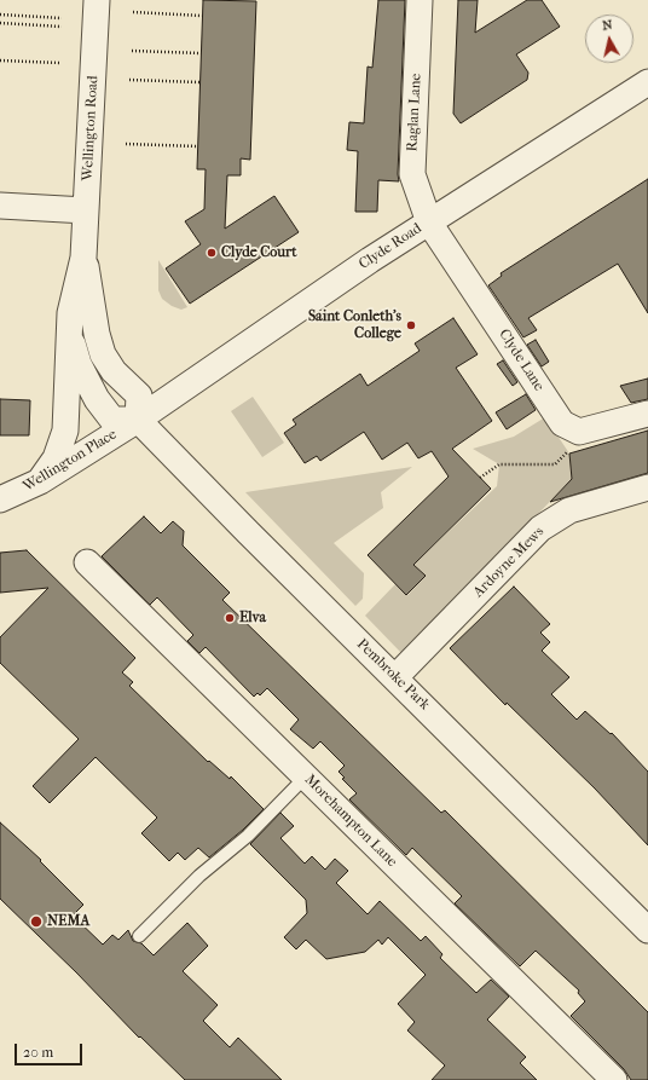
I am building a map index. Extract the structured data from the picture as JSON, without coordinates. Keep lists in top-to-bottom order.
{
  "streets": {
    "street": [
      "Raglan Lane",
      "Wellington Road",
      "Clyde Road",
      "Clyde Lane",
      "Wellington Place",
      "Ardoyne Mews",
      "Pembroke Park",
      "Morehampton Lane"
    ]
  },
  "crossings": [
    ["Raglan Lane", "Clyde Road"],
    ["Raglan Lane", "Clyde Lane"],
    ["Wellington Road", "Clyde Road"],
    ["Wellington Road", "Wellington Place"],
    ["Wellington Road", "Pembroke Park"],
    ["Clyde Road", "Clyde Lane"],
    ["Clyde Road", "Wellington Place"],
    ["Clyde Road", "Pembroke Park"],
    ["Wellington Place", "Pembroke Park"],
    ["Ardoyne Mews", "Pembroke Park"]
  ],
  "places": [
    "Clyde Court",
    "Saint Conleth's College",
    "Elva",
    "NEMA"
  ],
  "scale_bar": "20 m",
  "north": "top"
}
